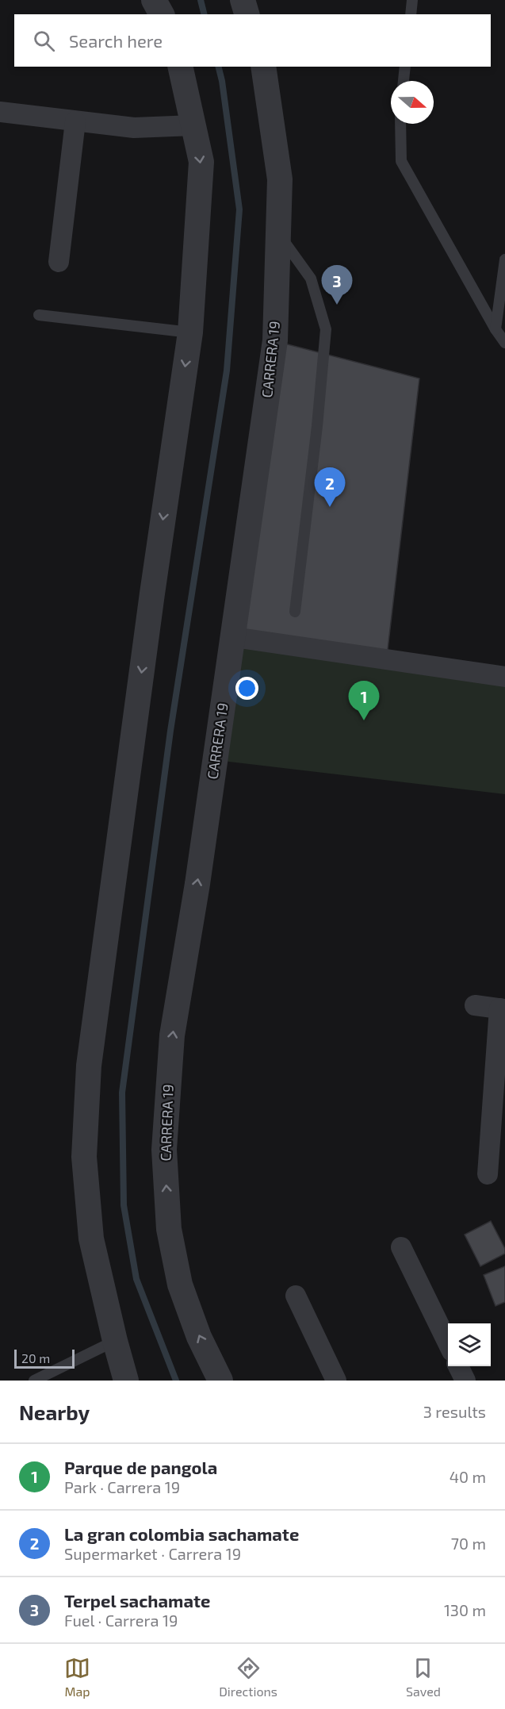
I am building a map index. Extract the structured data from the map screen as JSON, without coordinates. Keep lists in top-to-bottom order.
{
  "streets": {
    "street": ["CARRERA 19"]
  },
  "scale_bar": "20 m",
  "north": "right",
  "page": {
    "search": "Search here",
    "pins": ["3", "2", "1"],
    "scale": "20 m",
    "heading": ["Nearby", "3 results"],
    "list": [
      {
        "mark": "1",
        "name": "Parque de pangola",
        "note": "Park · Carrera 19",
        "value": "40 m"
      },
      {
        "mark": "2",
        "name": "La gran colombia sachamate",
        "note": "Supermarket · Carrera 19",
        "value": "70 m"
      },
      {
        "mark": "3",
        "name": "Terpel sachamate",
        "note": "Fuel · Carrera 19",
        "value": "130 m"
      }
    ],
    "nav": ["Map", "Directions", "Saved"]
  }
}
